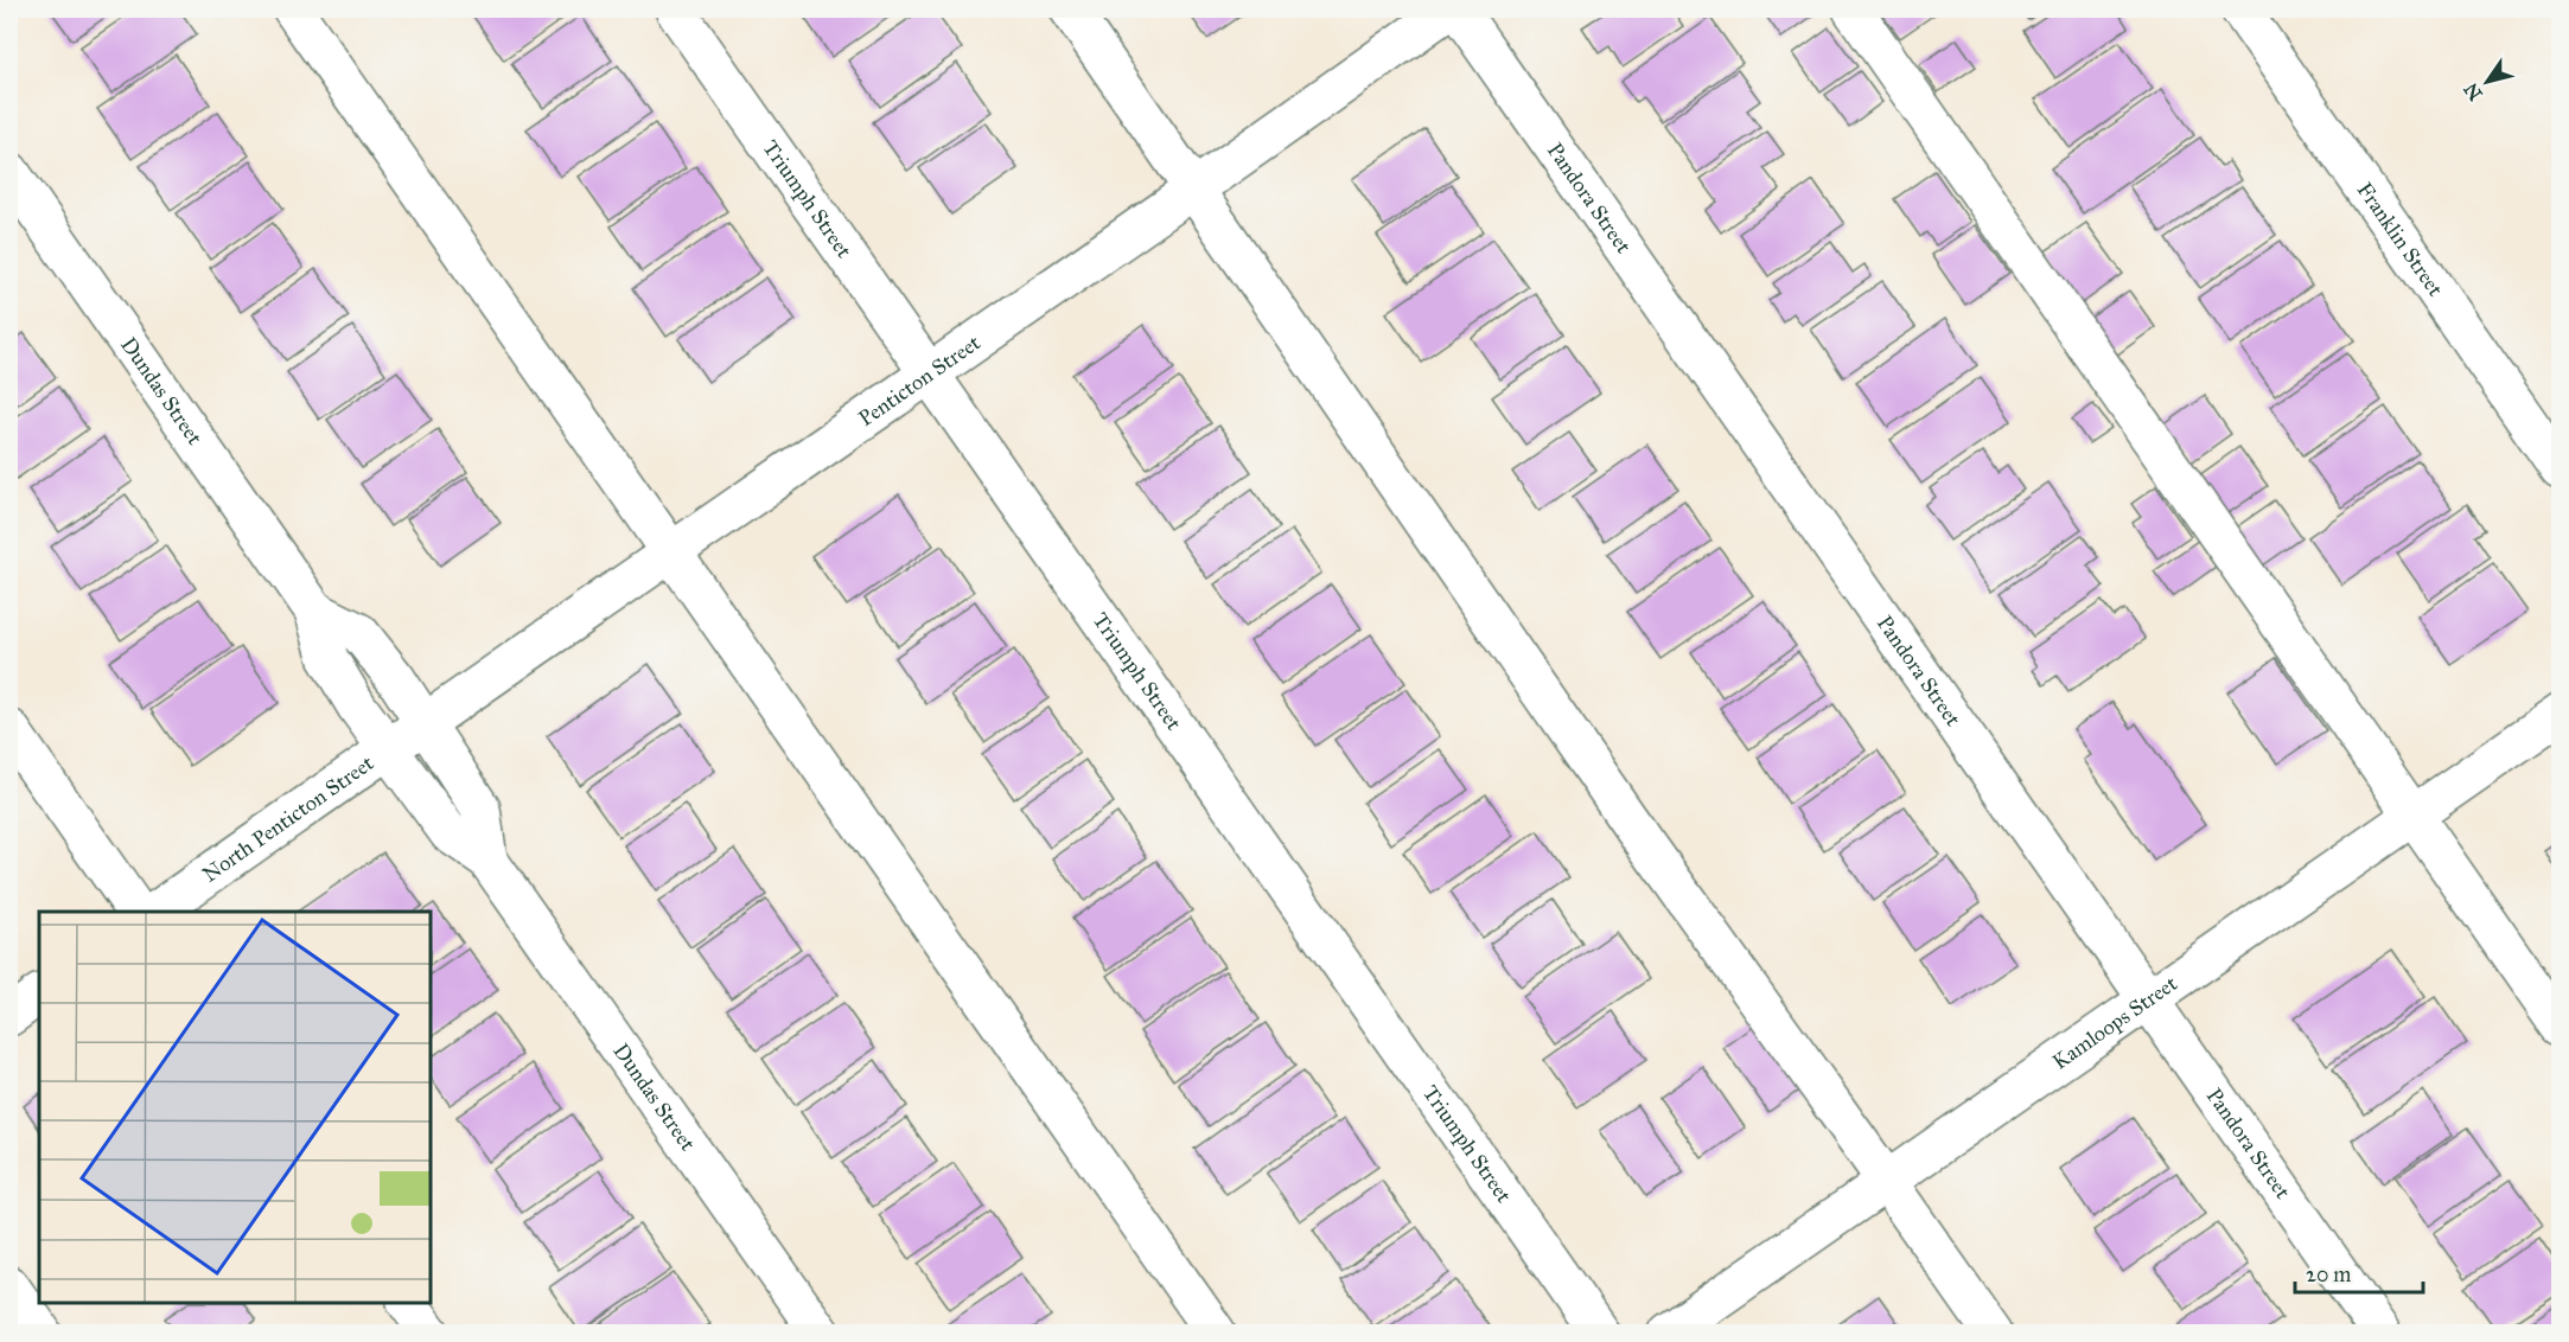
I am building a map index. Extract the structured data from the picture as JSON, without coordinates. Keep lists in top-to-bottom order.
{
  "streets": {
    "street": [
      "Pandora Street",
      "Triumph Street",
      "Franklin Street",
      "Penticton Street",
      "Dundas Street",
      "North Penticton Street",
      "Kamloops Street"
    ]
  },
  "crossings": [
    ["Pandora Street", "Kamloops Street"],
    ["Triumph Street", "Penticton Street"],
    ["Penticton Street", "Dundas Street"],
    ["Penticton Street", "North Penticton Street"],
    ["Dundas Street", "North Penticton Street"]
  ],
  "scale_bar": "20 m",
  "north": "bottom left"
}
